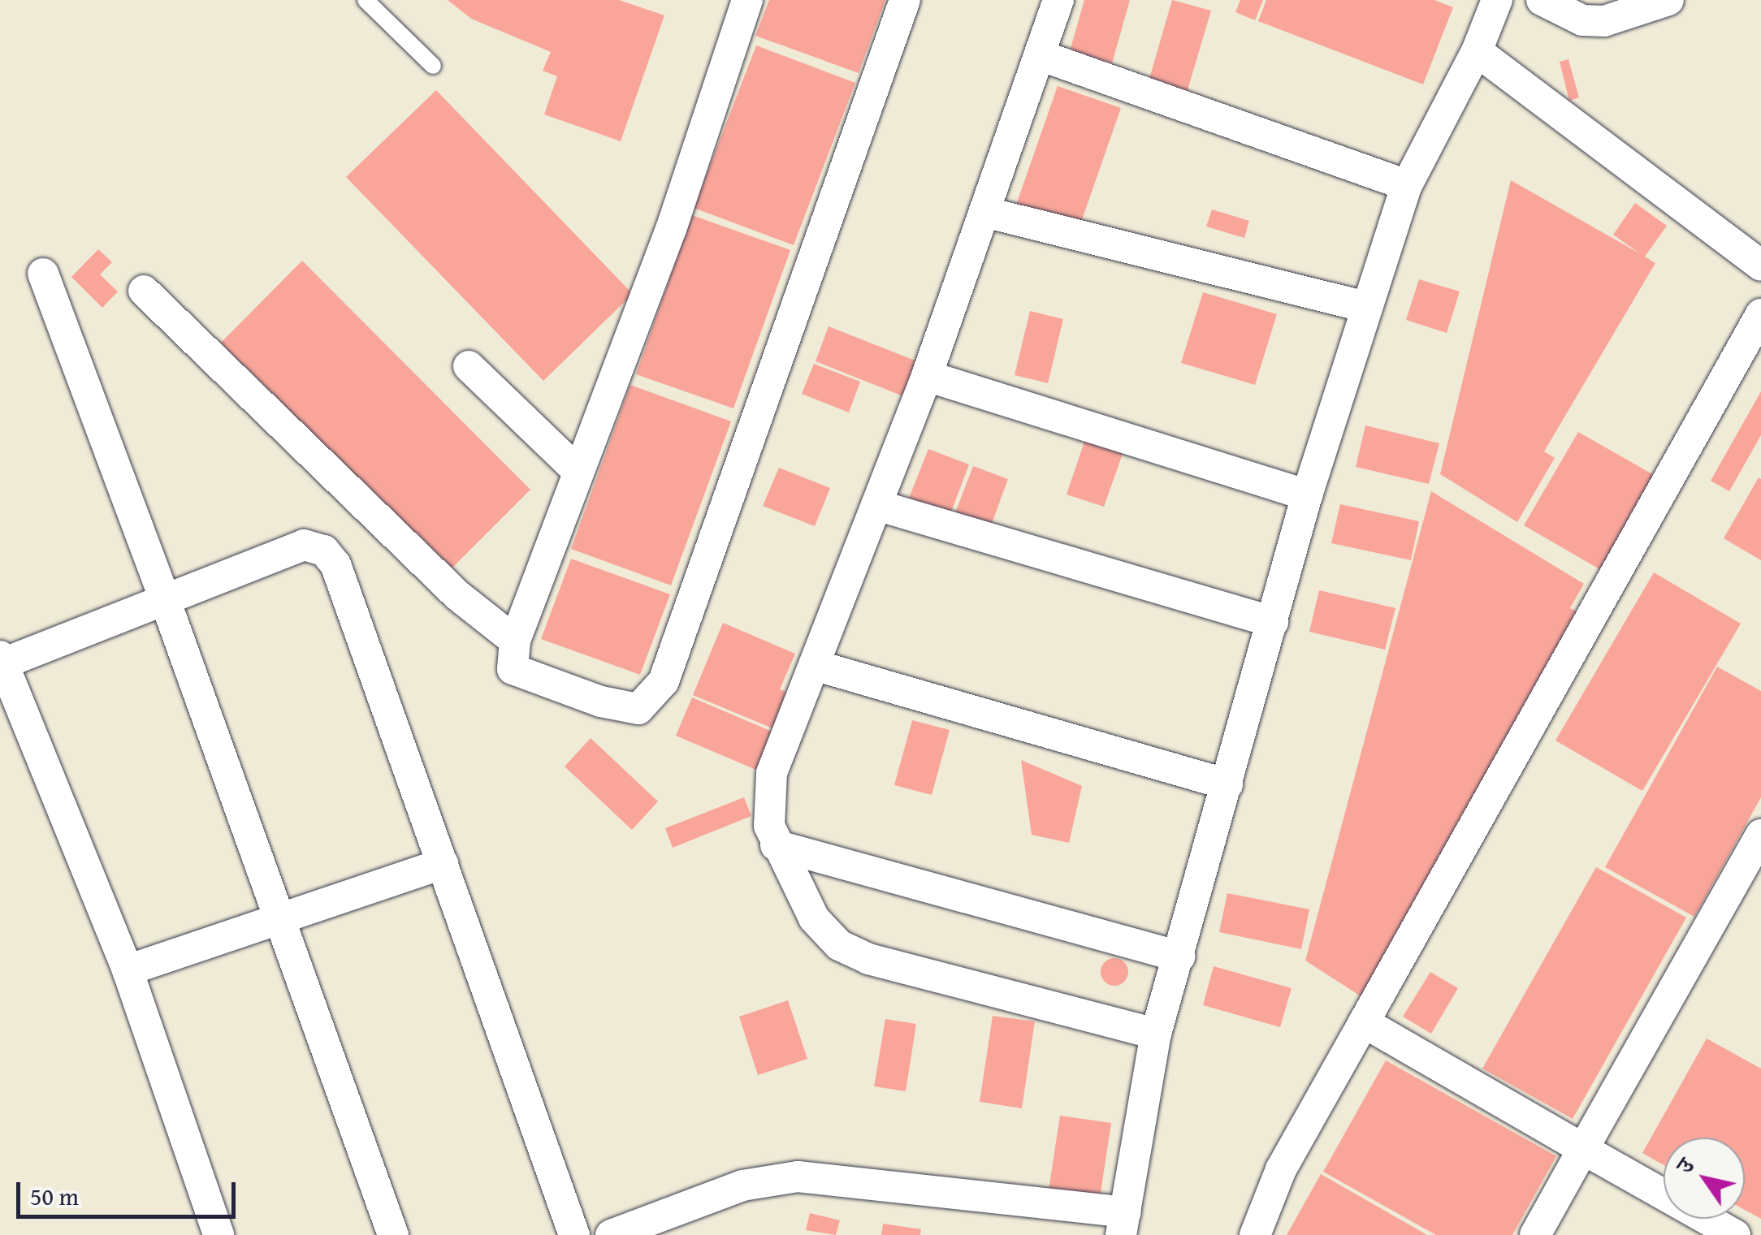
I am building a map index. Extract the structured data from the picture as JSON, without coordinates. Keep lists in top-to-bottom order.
{
  "scale_bar": "50 m",
  "north": "top left"
}
